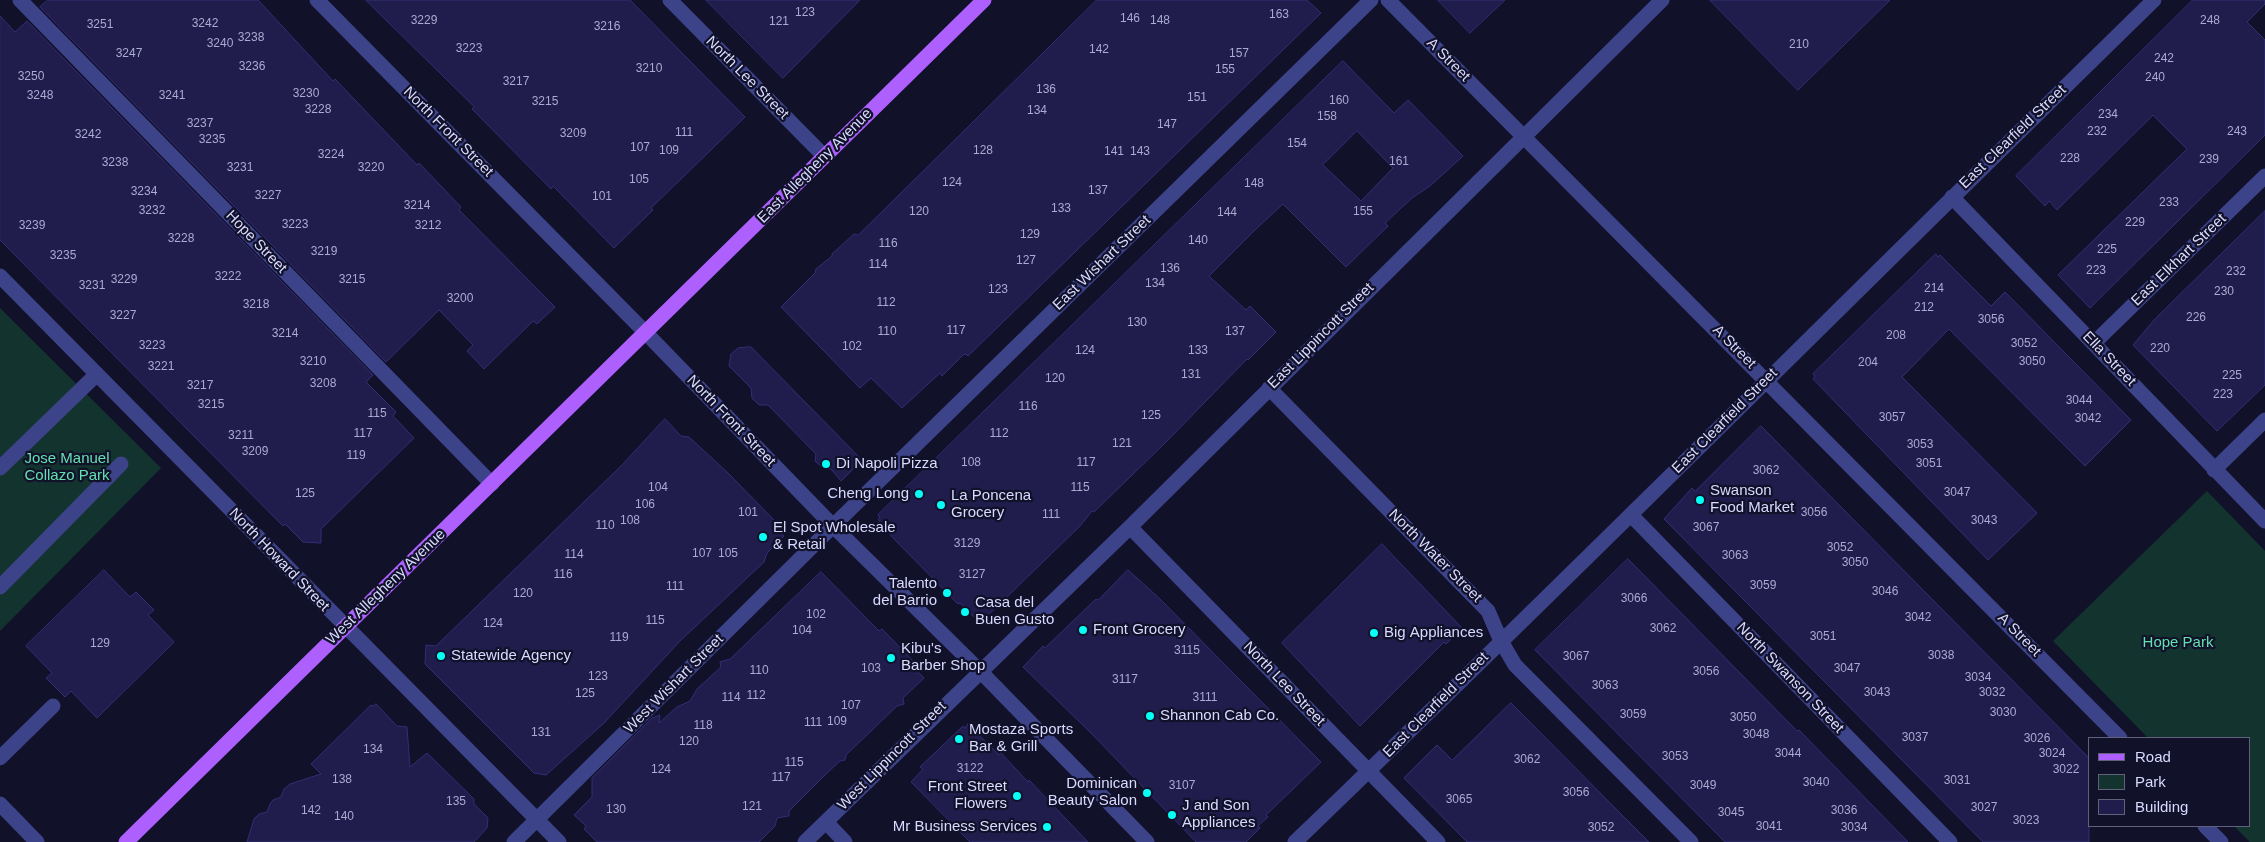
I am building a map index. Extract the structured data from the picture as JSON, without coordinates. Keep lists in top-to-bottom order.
{
  "streets": {
    "main road": ["East Allegheny Avenue", "West Allegheny Avenue"],
    "street": [
      "A Street",
      "North Lee Street",
      "North Front Street",
      "East Clearfield Street",
      "Hope Street",
      "East Elkhart Street",
      "East Wishart Street",
      "East Lippincott Street",
      "Ella Street",
      "North Water Street",
      "North Howard Street",
      "North Swanson Street",
      "West Wishart Street",
      "West Lippincott Street"
    ]
  },
  "crossings": [
    ["A Street", "East Clearfield Street"],
    ["A Street", "East Lippincott Street"],
    ["North Lee Street", "East Clearfield Street"],
    ["North Lee Street", "East Allegheny Avenue"],
    ["North Lee Street", "East Lippincott Street"],
    ["North Front Street", "East Allegheny Avenue"],
    ["North Front Street", "East Wishart Street"],
    ["North Front Street", "East Lippincott Street"],
    ["North Front Street", "West Allegheny Avenue"],
    ["North Front Street", "West Wishart Street"],
    ["North Front Street", "West Lippincott Street"],
    ["East Clearfield Street", "Ella Street"],
    ["East Clearfield Street", "North Water Street"],
    ["East Clearfield Street", "North Swanson Street"],
    ["East Allegheny Avenue", "West Allegheny Avenue"],
    ["Hope Street", "West Allegheny Avenue"],
    ["East Elkhart Street", "Ella Street"],
    ["East Wishart Street", "West Wishart Street"],
    ["East Lippincott Street", "North Water Street"],
    ["East Lippincott Street", "West Lippincott Street"],
    ["North Howard Street", "West Allegheny Avenue"],
    ["North Howard Street", "West Wishart Street"]
  ],
  "parks": ["Jose Manuel Collazo Park", "Hope Park"],
  "places": [
    "Di Napoli Pizza",
    "Cheng Long",
    "Swanson Food Market",
    "La Poncena Grocery",
    "El Spot Wholesale & Retail",
    "Talento del Barrio",
    "Casa del Buen Gusto",
    "Front Grocery",
    "Big Appliances",
    "Statewide Agency",
    "Kibu's Barber Shop",
    "Shannon Cab Co.",
    "Mostaza Sports Bar & Grill",
    "Dominican Beauty Salon",
    "Front Street Flowers",
    "J and Son Appliances",
    "Mr Business Services"
  ],
  "house_numbers": [
    "123",
    "163",
    "146",
    "3229",
    "148",
    "248",
    "121",
    "3242",
    "3251",
    "3216",
    "3238",
    "3240",
    "210",
    "3223",
    "142",
    "3247",
    "157",
    "242",
    "3236",
    "3210",
    "155",
    "3250",
    "240",
    "3217",
    "136",
    "3230",
    "3248",
    "3241",
    "151",
    "160",
    "3215",
    "3228",
    "134",
    "234",
    "158",
    "3237",
    "147",
    "232",
    "243",
    "111",
    "3209",
    "3242",
    "3235",
    "154",
    "107",
    "109",
    "128",
    "141",
    "143",
    "3224",
    "228",
    "239",
    "161",
    "3238",
    "3231",
    "3220",
    "105",
    "124",
    "148",
    "137",
    "3234",
    "3227",
    "101",
    "233",
    "3214",
    "133",
    "3232",
    "120",
    "155",
    "144",
    "229",
    "3223",
    "3239",
    "3212",
    "129",
    "3228",
    "140",
    "116",
    "225",
    "3219",
    "3235",
    "127",
    "114",
    "136",
    "223",
    "232",
    "3222",
    "3229",
    "3215",
    "134",
    "3231",
    "214",
    "123",
    "230",
    "3200",
    "112",
    "3218",
    "212",
    "3227",
    "226",
    "3056",
    "130",
    "117",
    "110",
    "137",
    "3214",
    "208",
    "3052",
    "3223",
    "102",
    "220",
    "124",
    "133",
    "3210",
    "3050",
    "204",
    "3221",
    "131",
    "225",
    "120",
    "3208",
    "3217",
    "223",
    "3044",
    "3215",
    "116",
    "115",
    "125",
    "3057",
    "3042",
    "117",
    "112",
    "3211",
    "121",
    "3053",
    "3209",
    "119",
    "108",
    "117",
    "3051",
    "3062",
    "104",
    "115",
    "3047",
    "125",
    "106",
    "101",
    "3056",
    "111",
    "108",
    "3043",
    "110",
    "3067",
    "3129",
    "3052",
    "107",
    "105",
    "114",
    "3063",
    "3050",
    "116",
    "3127",
    "3059",
    "111",
    "3046",
    "120",
    "3066",
    "102",
    "3042",
    "115",
    "124",
    "3062",
    "104",
    "3051",
    "119",
    "129",
    "3115",
    "3038",
    "3067",
    "103",
    "3047",
    "110",
    "3056",
    "123",
    "3034",
    "3117",
    "3063",
    "3043",
    "3032",
    "125",
    "112",
    "114",
    "3111",
    "107",
    "3030",
    "3059",
    "3050",
    "109",
    "111",
    "118",
    "131",
    "3048",
    "3037",
    "3026",
    "120",
    "134",
    "3044",
    "3024",
    "3053",
    "3062",
    "115",
    "3122",
    "124",
    "3022",
    "117",
    "138",
    "3031",
    "3040",
    "3107",
    "3049",
    "3056",
    "3065",
    "135",
    "121",
    "3027",
    "130",
    "142",
    "3036",
    "3045",
    "140",
    "3023",
    "3041",
    "3052",
    "3034"
  ],
  "legend": ["Road", "Park", "Building"]
}
